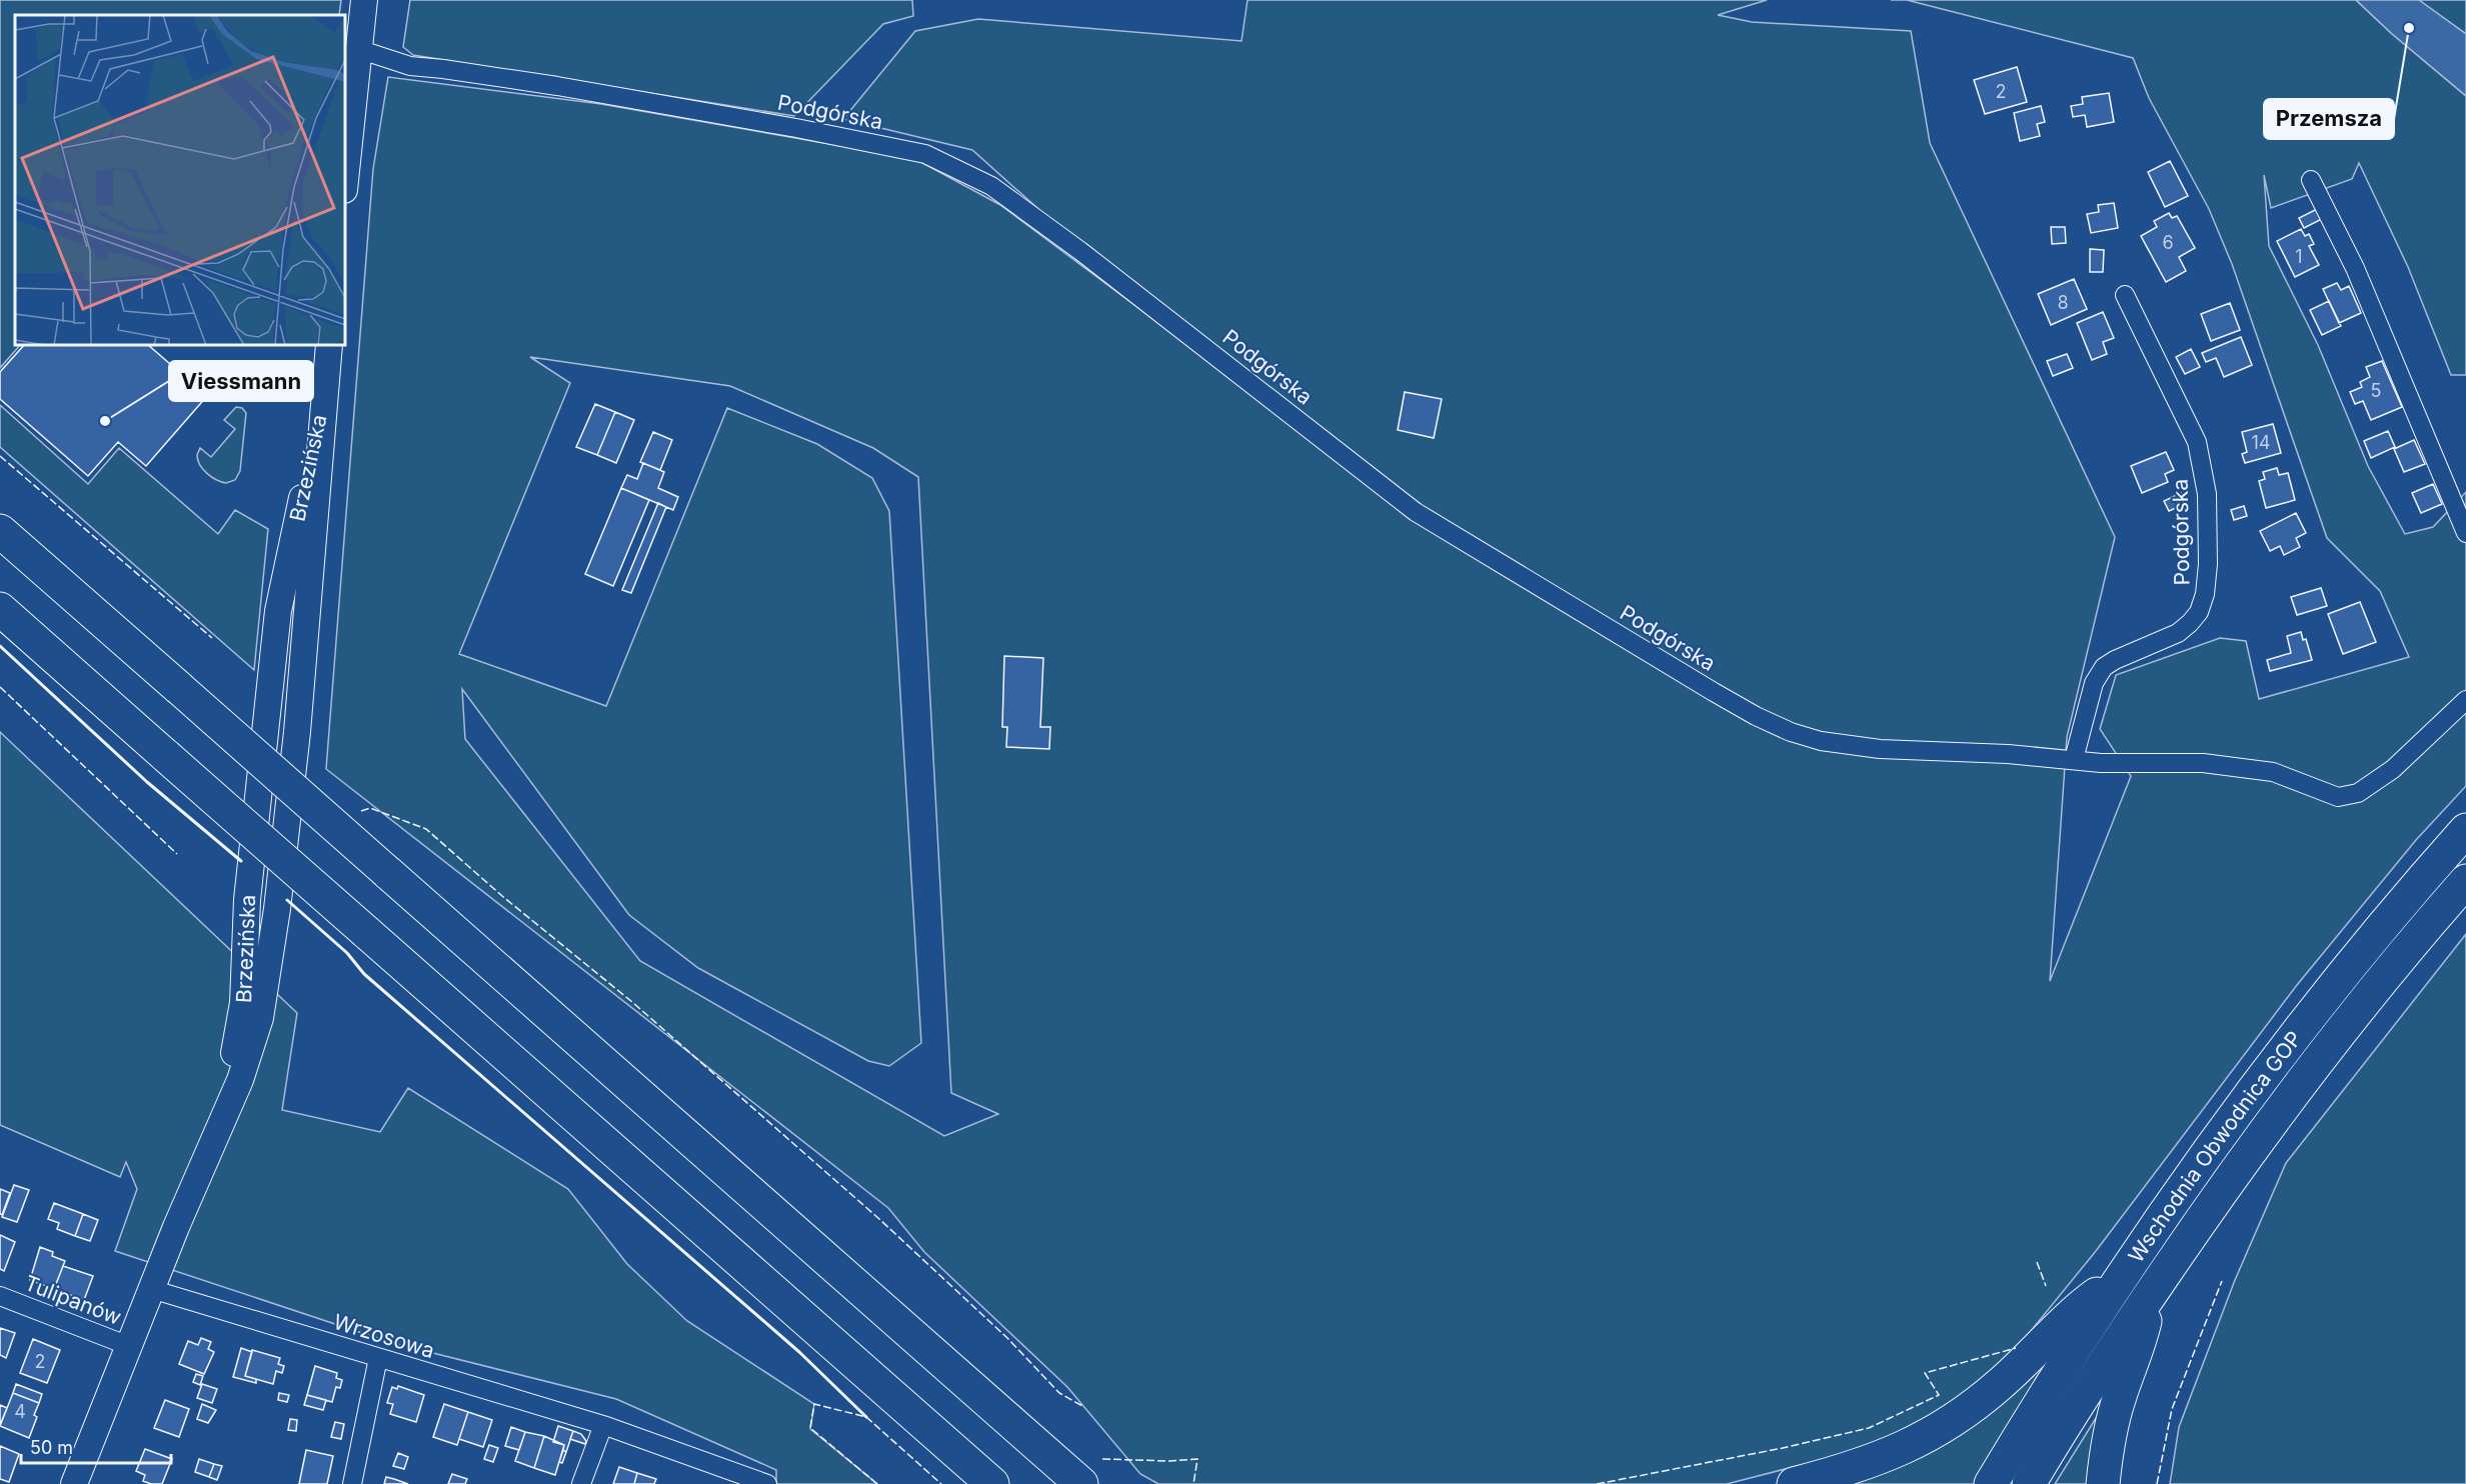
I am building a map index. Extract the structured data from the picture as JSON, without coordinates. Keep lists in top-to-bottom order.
{
  "streets": {
    "highway": ["Wschodnia Obwodnica GOP"],
    "main road": ["Brzezińska"],
    "street": ["Podgórska", "Tulipanów", "Wrzosowa"]
  },
  "crossings": [
    ["Brzezińska", "Tulipanów"],
    ["Brzezińska", "Wrzosowa"]
  ],
  "places": ["Przemsza", "Viessmann"],
  "house_numbers": [
    "2",
    "6",
    "1",
    "8",
    "5",
    "14",
    "2",
    "4"
  ],
  "scale_bar": "50 m"
}
